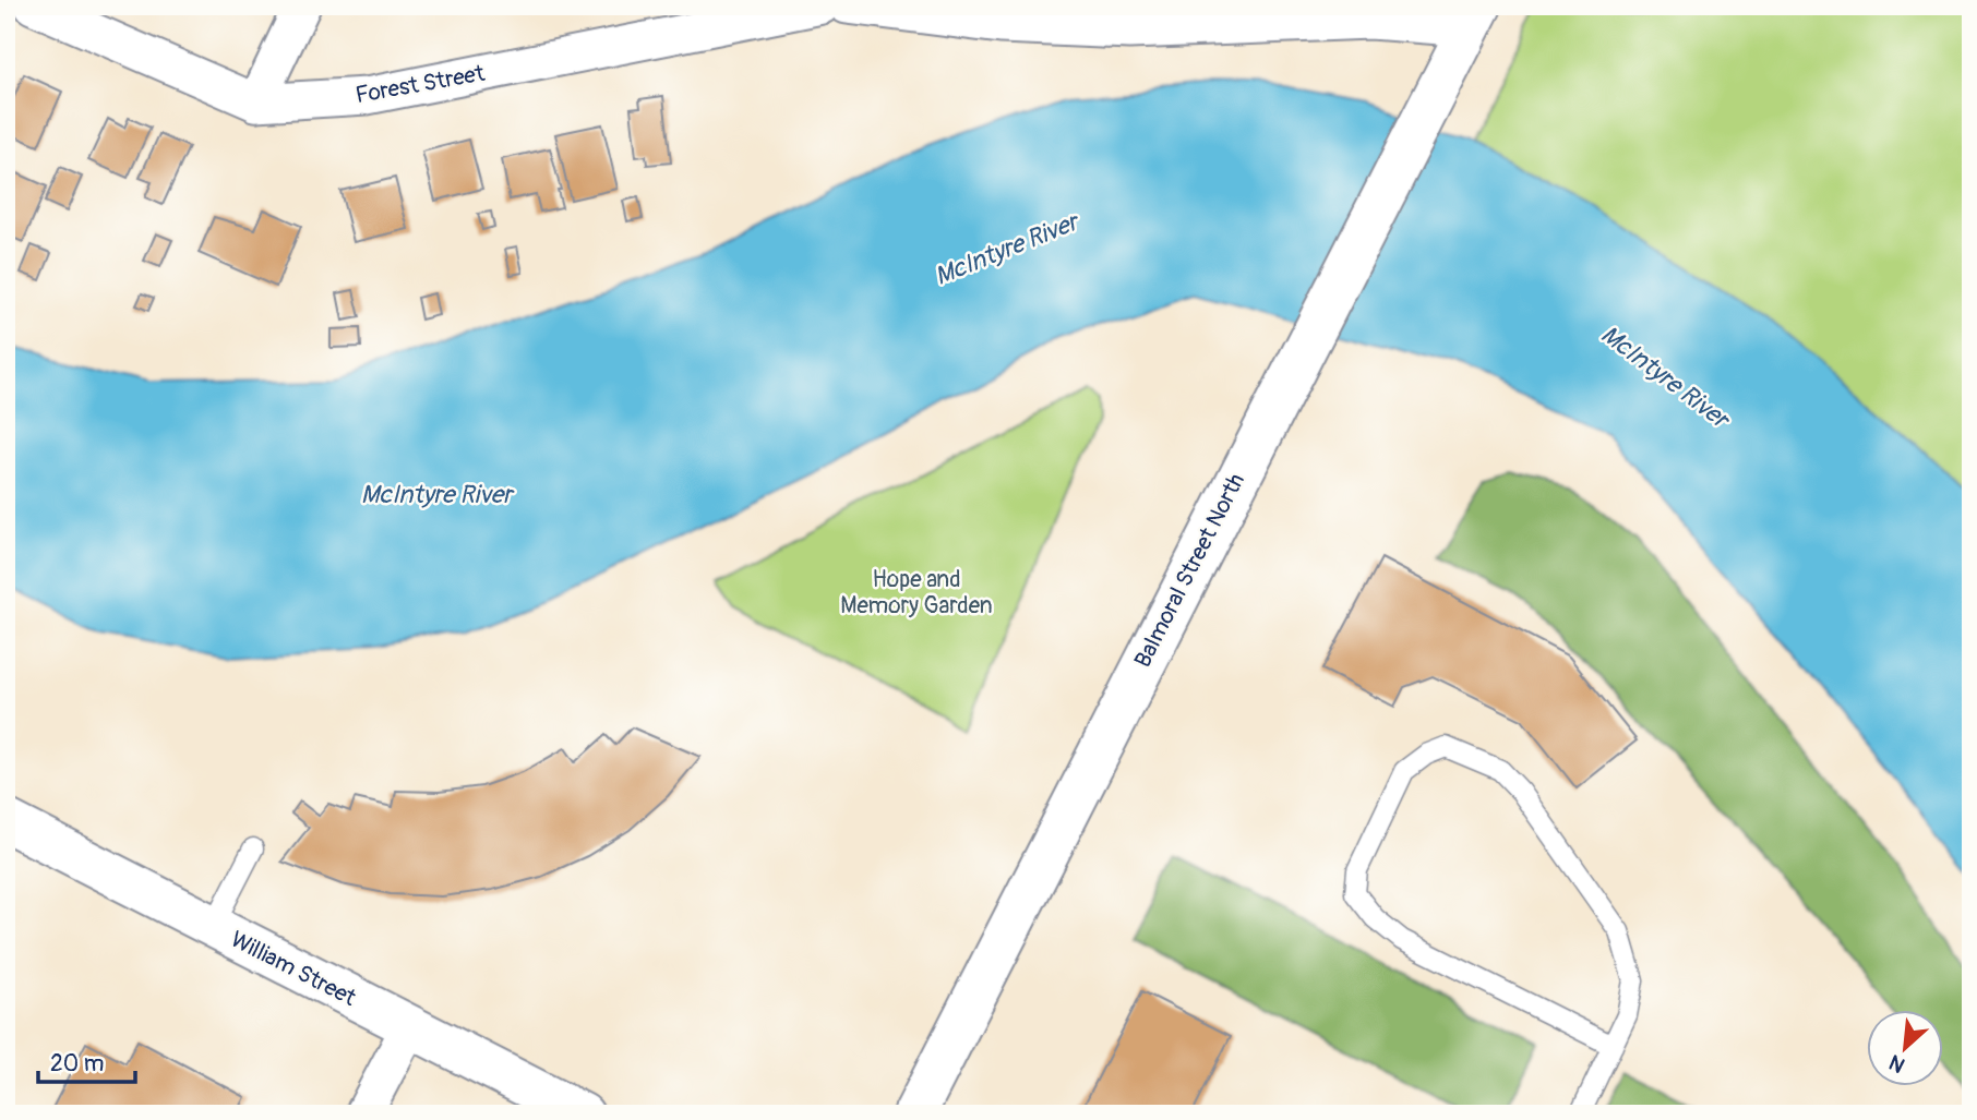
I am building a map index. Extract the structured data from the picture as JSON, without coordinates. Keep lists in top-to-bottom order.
{
  "streets": {
    "main road": ["Balmoral Street North", "William Street"],
    "street": ["Forest Street"]
  },
  "water": ["McIntyre River"],
  "parks": ["Hope and Memory Garden"],
  "scale_bar": "20 m",
  "north": "bottom left"
}
